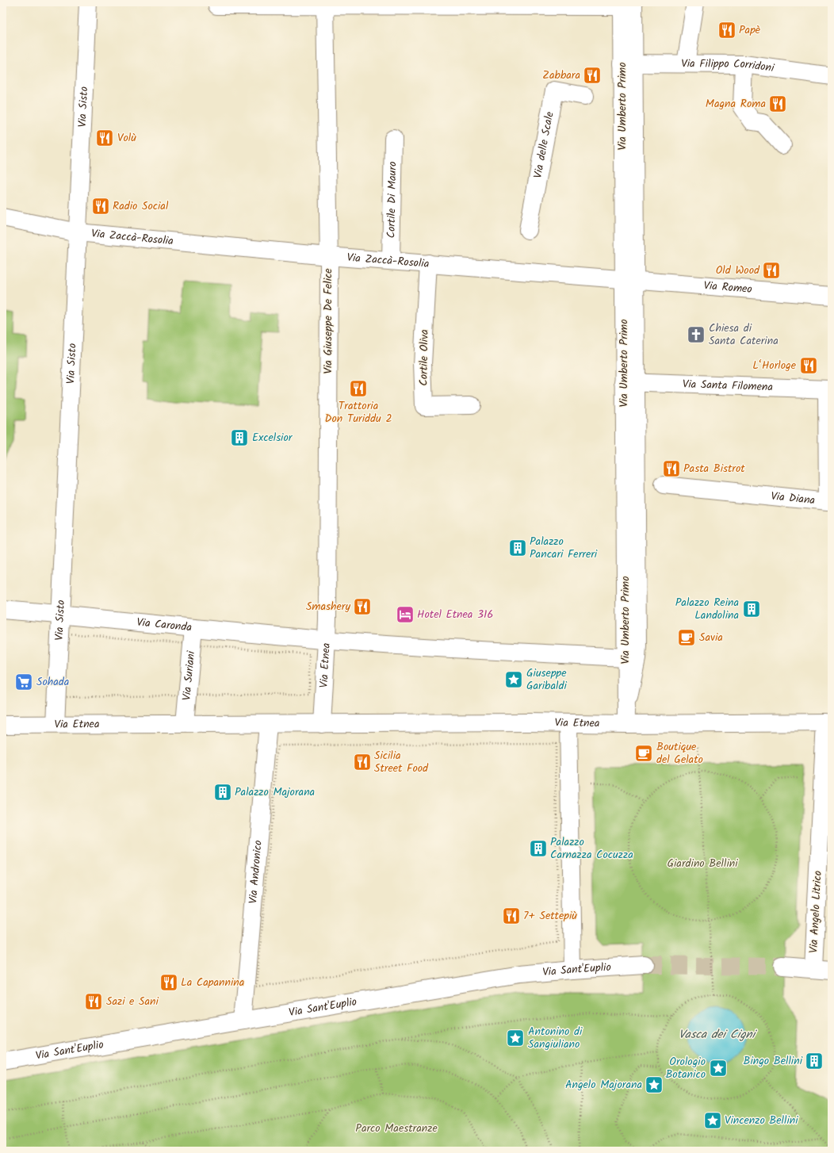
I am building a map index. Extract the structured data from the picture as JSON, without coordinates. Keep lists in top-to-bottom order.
{
  "streets": {
    "street": [
      "Via Filippo Corridoni",
      "Via Umberto Primo",
      "Via Sisto",
      "Via delle Scale",
      "Cortile Di Mauro",
      "Via Zaccà-Rosolia",
      "Via Romeo",
      "Via Giuseppe De Felice",
      "Cortile Oliva",
      "Via Santa Filomena",
      "Via Diana",
      "Via Caronda",
      "Via Etnea",
      "Via Suriani",
      "Via Andronico",
      "Via Angelo Litrico",
      "Via Sant'Euplio"
    ]
  },
  "crossings": [
    ["Via Filippo Corridoni", "Via Umberto Primo"],
    ["Via Umberto Primo", "Via Zaccà-Rosolia"],
    ["Via Umberto Primo", "Via Romeo"],
    ["Via Umberto Primo", "Via Santa Filomena"],
    ["Via Umberto Primo", "Via Etnea"],
    ["Via Sisto", "Via Zaccà-Rosolia"],
    ["Via Sisto", "Via Caronda"],
    ["Via Sisto", "Via Etnea"],
    ["Cortile Di Mauro", "Via Zaccà-Rosolia"],
    ["Via Zaccà-Rosolia", "Via Romeo"],
    ["Via Zaccà-Rosolia", "Via Giuseppe De Felice"],
    ["Via Zaccà-Rosolia", "Cortile Oliva"],
    ["Via Giuseppe De Felice", "Via Caronda"],
    ["Via Giuseppe De Felice", "Via Etnea"],
    ["Via Santa Filomena", "Via Diana"],
    ["Via Caronda", "Via Etnea"],
    ["Via Caronda", "Via Suriani"],
    ["Via Etnea", "Via Suriani"],
    ["Via Etnea", "Via Andronico"],
    ["Via Etnea", "Via Angelo Litrico"],
    ["Via Andronico", "Via Sant'Euplio"]
  ],
  "water": ["Vasca dei Cigni"],
  "parks": ["Giardino Bellini", "Parco Maestranze"],
  "places": {
    "restaurant": [
      "Papè",
      "Zabbara",
      "Magna Roma",
      "Volù",
      "Radio Social",
      "Old Wood",
      "L‘Horloge",
      "Trattoria Don Turiddu 2",
      "Pasta Bistrot",
      "Smashery",
      "Sicilia Street Food",
      "7+ Settepiù",
      "La Capannina",
      "Sazi e Sani"
    ],
    "church": ["Chiesa di Santa Caterina"],
    "building": [
      "Excelsior",
      "Palazzo Pancari Ferreri",
      "Palazzo Reina Landolina",
      "Palazzo Majorana",
      "Palazzo Carnazza Cocuzza",
      "Bingo Bellini"
    ],
    "hotel": ["Hotel Etnea 316"],
    "cafe": ["Savia", "Boutique del Gelato"],
    "place": [
      "Giuseppe Garibaldi",
      "Antonino di Sangiuliano",
      "Orologio Botanico",
      "Angelo Majorana",
      "Vincenzo Bellini"
    ],
    "supermarket": ["Sohada"]
  }
}
